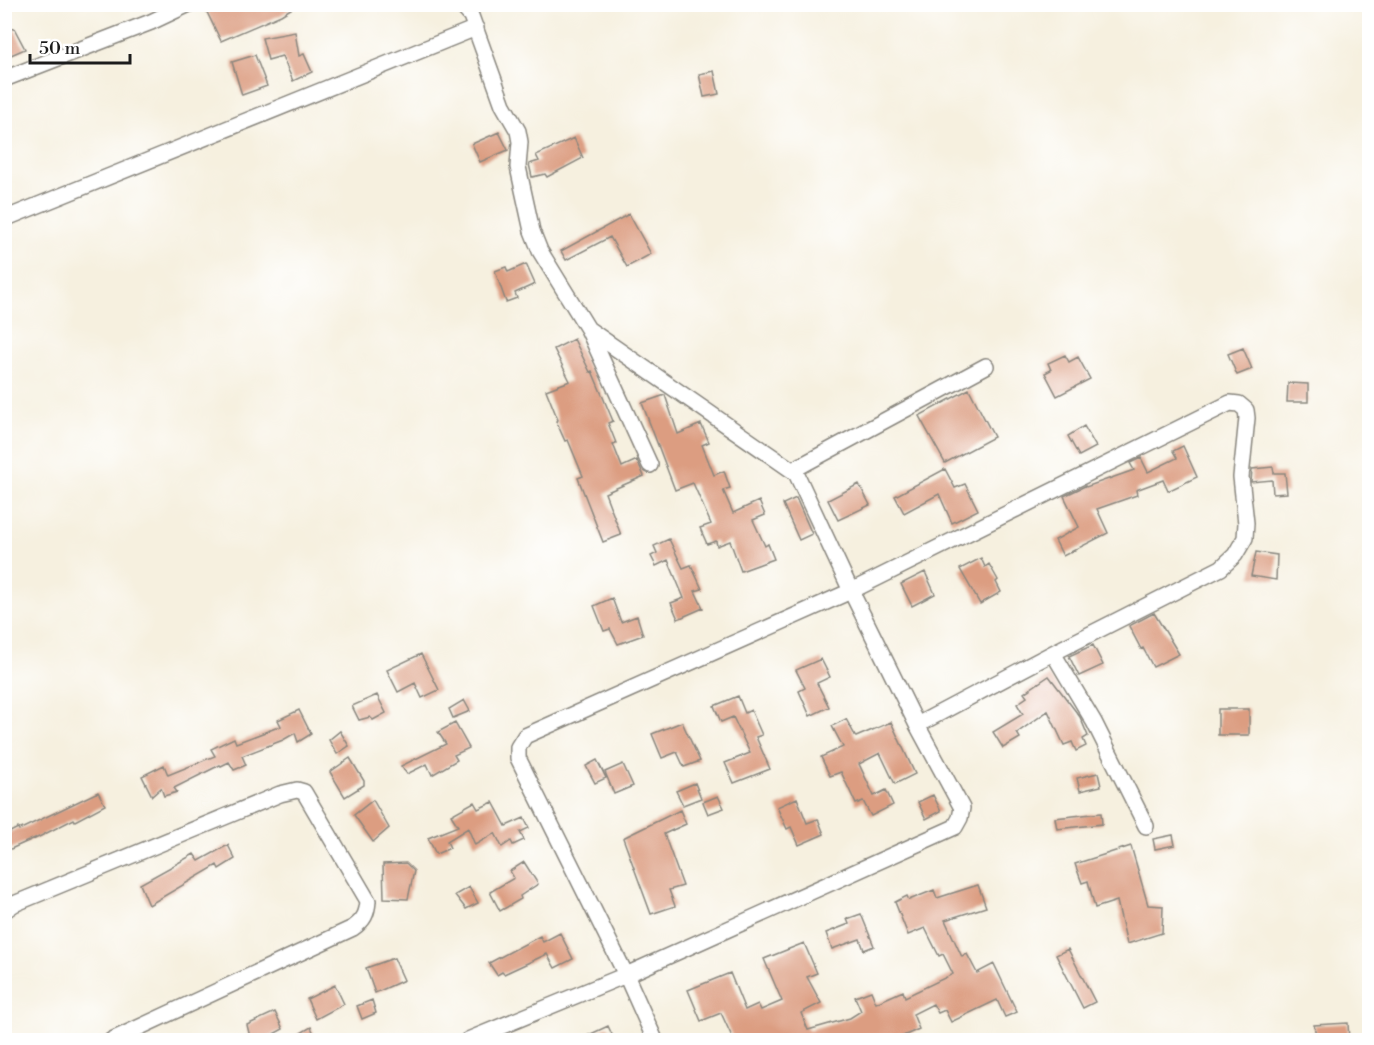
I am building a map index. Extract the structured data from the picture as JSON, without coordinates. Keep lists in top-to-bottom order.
{
  "scale_bar": "50 m"
}
